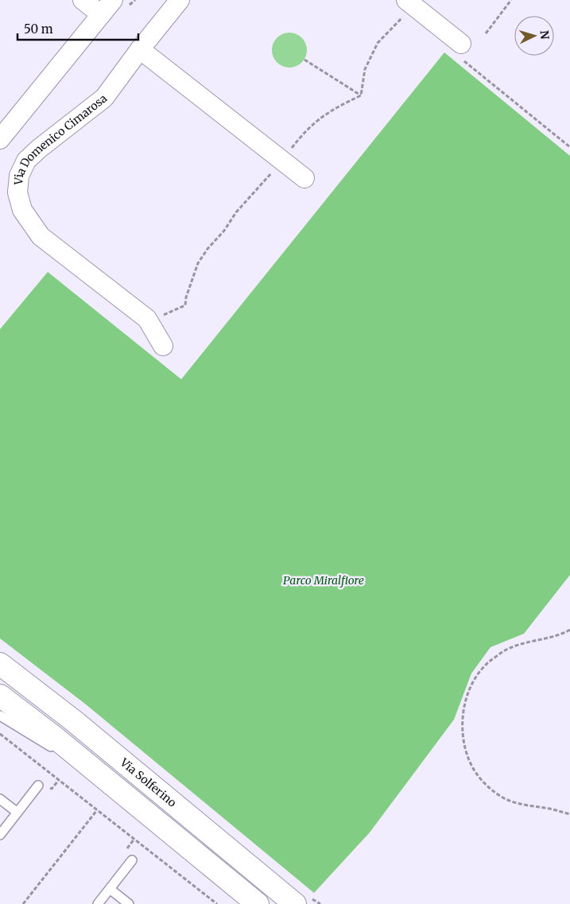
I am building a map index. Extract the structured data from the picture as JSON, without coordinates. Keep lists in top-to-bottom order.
{
  "streets": {
    "main road": ["Via Solferino"],
    "street": ["Via Domenico Cimarosa"]
  },
  "parks": ["Parco Miralfiore"],
  "scale_bar": "50 m",
  "north": "right"
}
